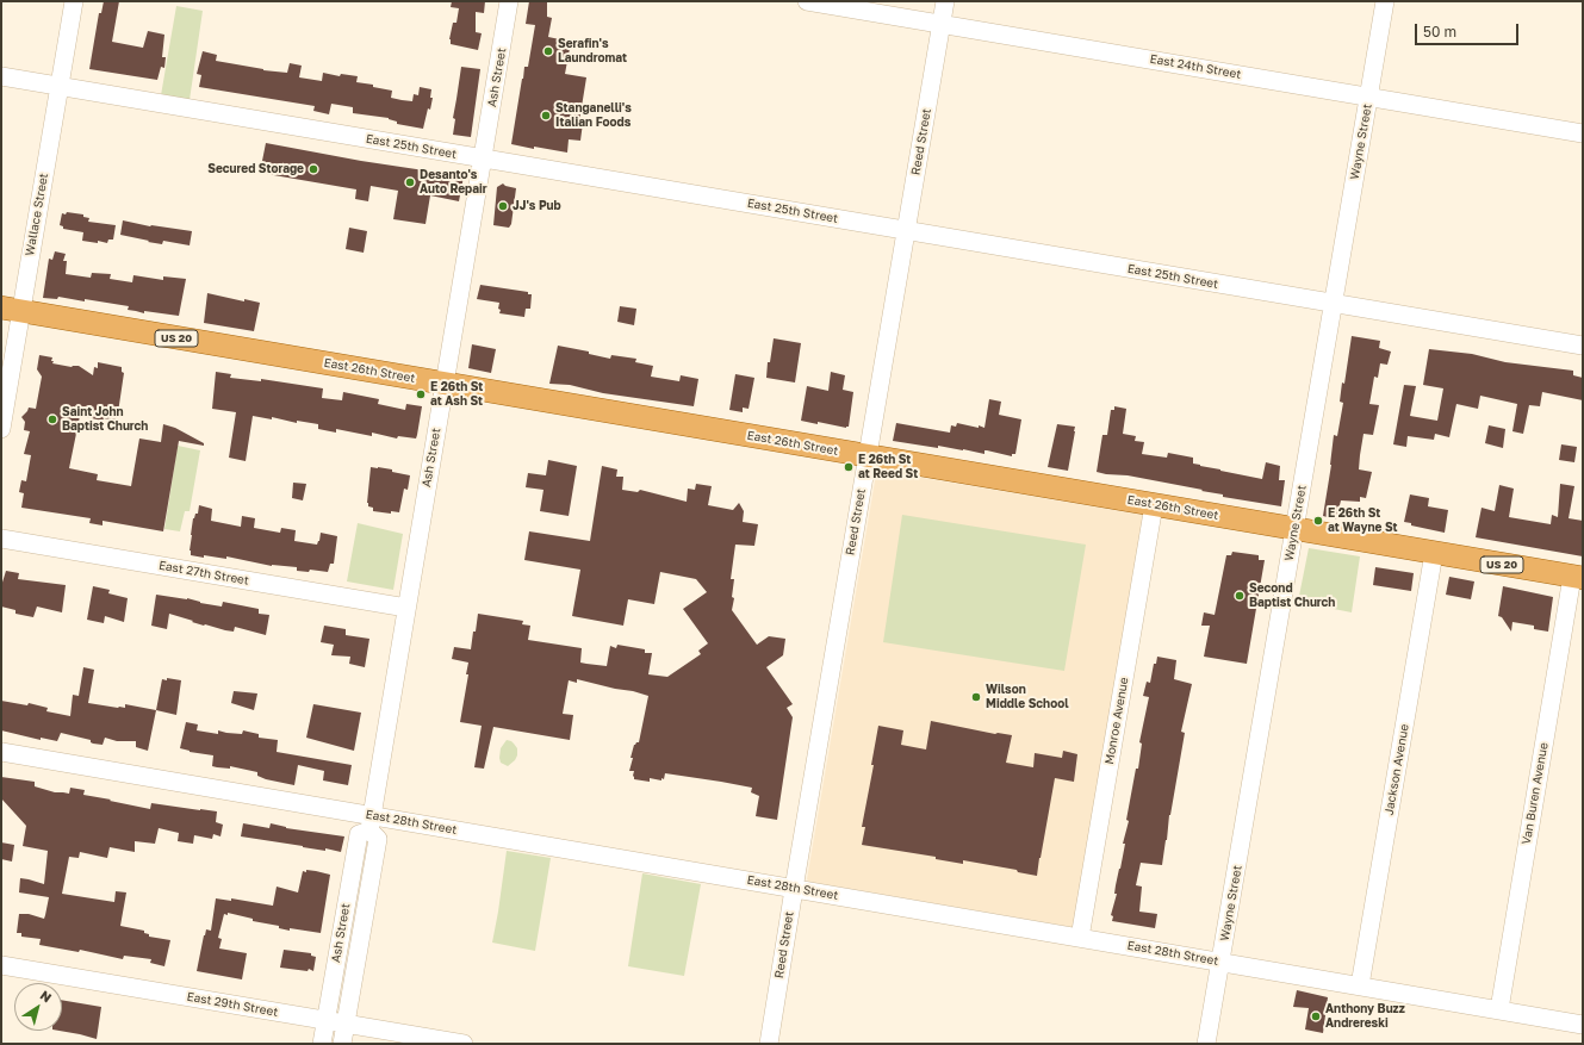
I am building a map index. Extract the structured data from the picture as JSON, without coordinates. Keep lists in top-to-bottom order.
{
  "streets": {
    "main road": ["US 20", "East 26th Street"],
    "street": [
      "East 24th Street",
      "Ash Street",
      "Reed Street",
      "Wayne Street",
      "East 25th Street",
      "Wallace Street",
      "East 27th Street",
      "Monroe Avenue",
      "Jackson Avenue",
      "Van Buren Avenue",
      "East 28th Street",
      "East 29th Street"
    ]
  },
  "crossings": [
    ["East 24th Street", "Reed Street"],
    ["East 24th Street", "Wayne Street"],
    ["Ash Street", "East 25th Street"],
    ["Ash Street", "East 26th Street"],
    ["Ash Street", "East 27th Street"],
    ["Ash Street", "East 28th Street"],
    ["Ash Street", "East 29th Street"],
    ["Reed Street", "East 25th Street"],
    ["Reed Street", "East 26th Street"],
    ["Reed Street", "East 28th Street"],
    ["Wayne Street", "East 25th Street"],
    ["Wayne Street", "East 26th Street"],
    ["Wayne Street", "East 28th Street"],
    ["East 25th Street", "Wallace Street"],
    ["Wallace Street", "East 26th Street"],
    ["East 26th Street", "Monroe Avenue"],
    ["East 26th Street", "Jackson Avenue"],
    ["East 26th Street", "Van Buren Avenue"],
    ["Monroe Avenue", "East 28th Street"],
    ["Jackson Avenue", "East 28th Street"],
    ["Van Buren Avenue", "East 28th Street"]
  ],
  "places": [
    "Serafin's Laundromat",
    "Stanganelli's Italian Foods",
    "Secured Storage",
    "Desanto's Auto Repair",
    "JJ's Pub",
    "E 26th St at Ash St",
    "Saint John Baptist Church",
    "E 26th St at Reed St",
    "E 26th St at Wayne St",
    "Second Baptist Church",
    "Wilson Middle School",
    "Anthony Buzz Andrereski"
  ],
  "scale_bar": "50 m",
  "north": "top right"
}
